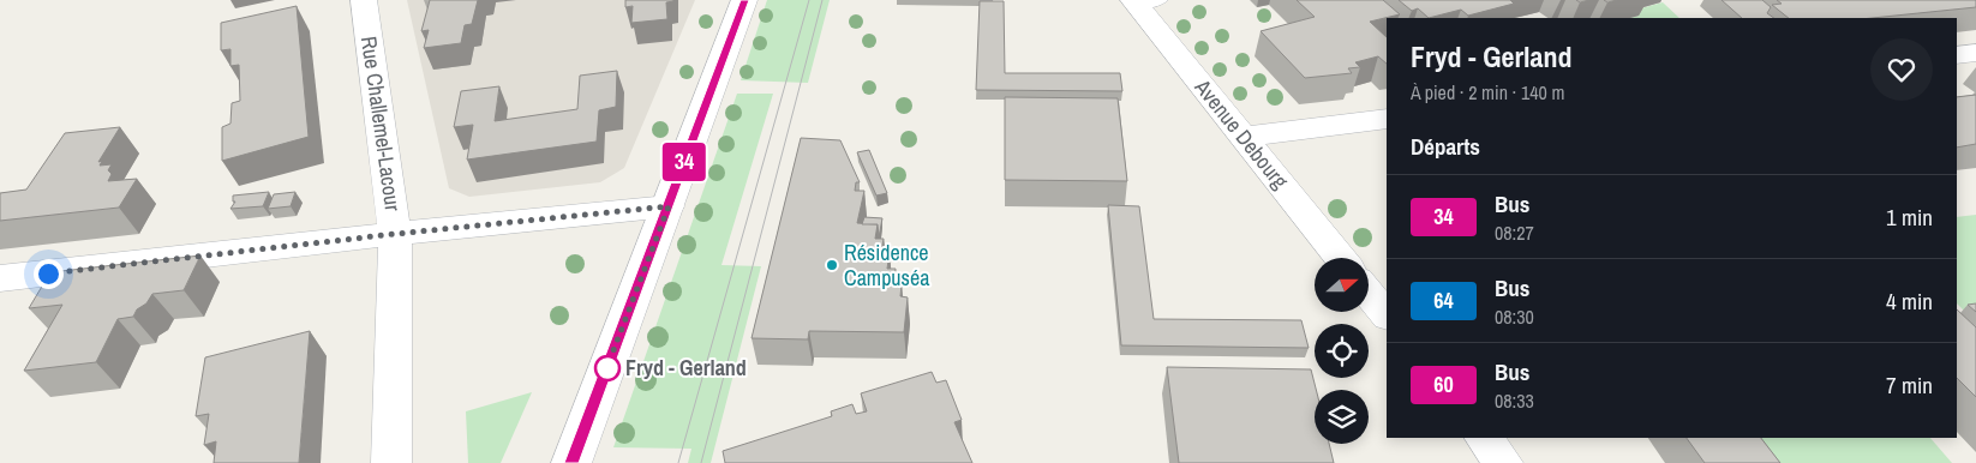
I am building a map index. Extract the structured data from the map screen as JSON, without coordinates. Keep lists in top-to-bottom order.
{
  "streets": {
    "street": ["Rue Challemel-Lacour", "Avenue Debourg"]
  },
  "places": ["Résidence Campuséa", "Fryd - Gerland"],
  "lines": ["bus line 34"],
  "north": "right",
  "page": {
    "on_map": "34",
    "heading": [
      ["Fryd - Gerland", "À pied · 2 min · 140 m"],
      "Départs"
    ],
    "list": [
      {
        "mark": "34",
        "name": "Bus",
        "note": "08:27",
        "value": "1 min"
      },
      {
        "mark": "64",
        "name": "Bus",
        "note": "08:30",
        "value": "4 min"
      },
      {
        "mark": "60",
        "name": "Bus",
        "note": "08:33",
        "value": "7 min"
      }
    ]
  }
}
